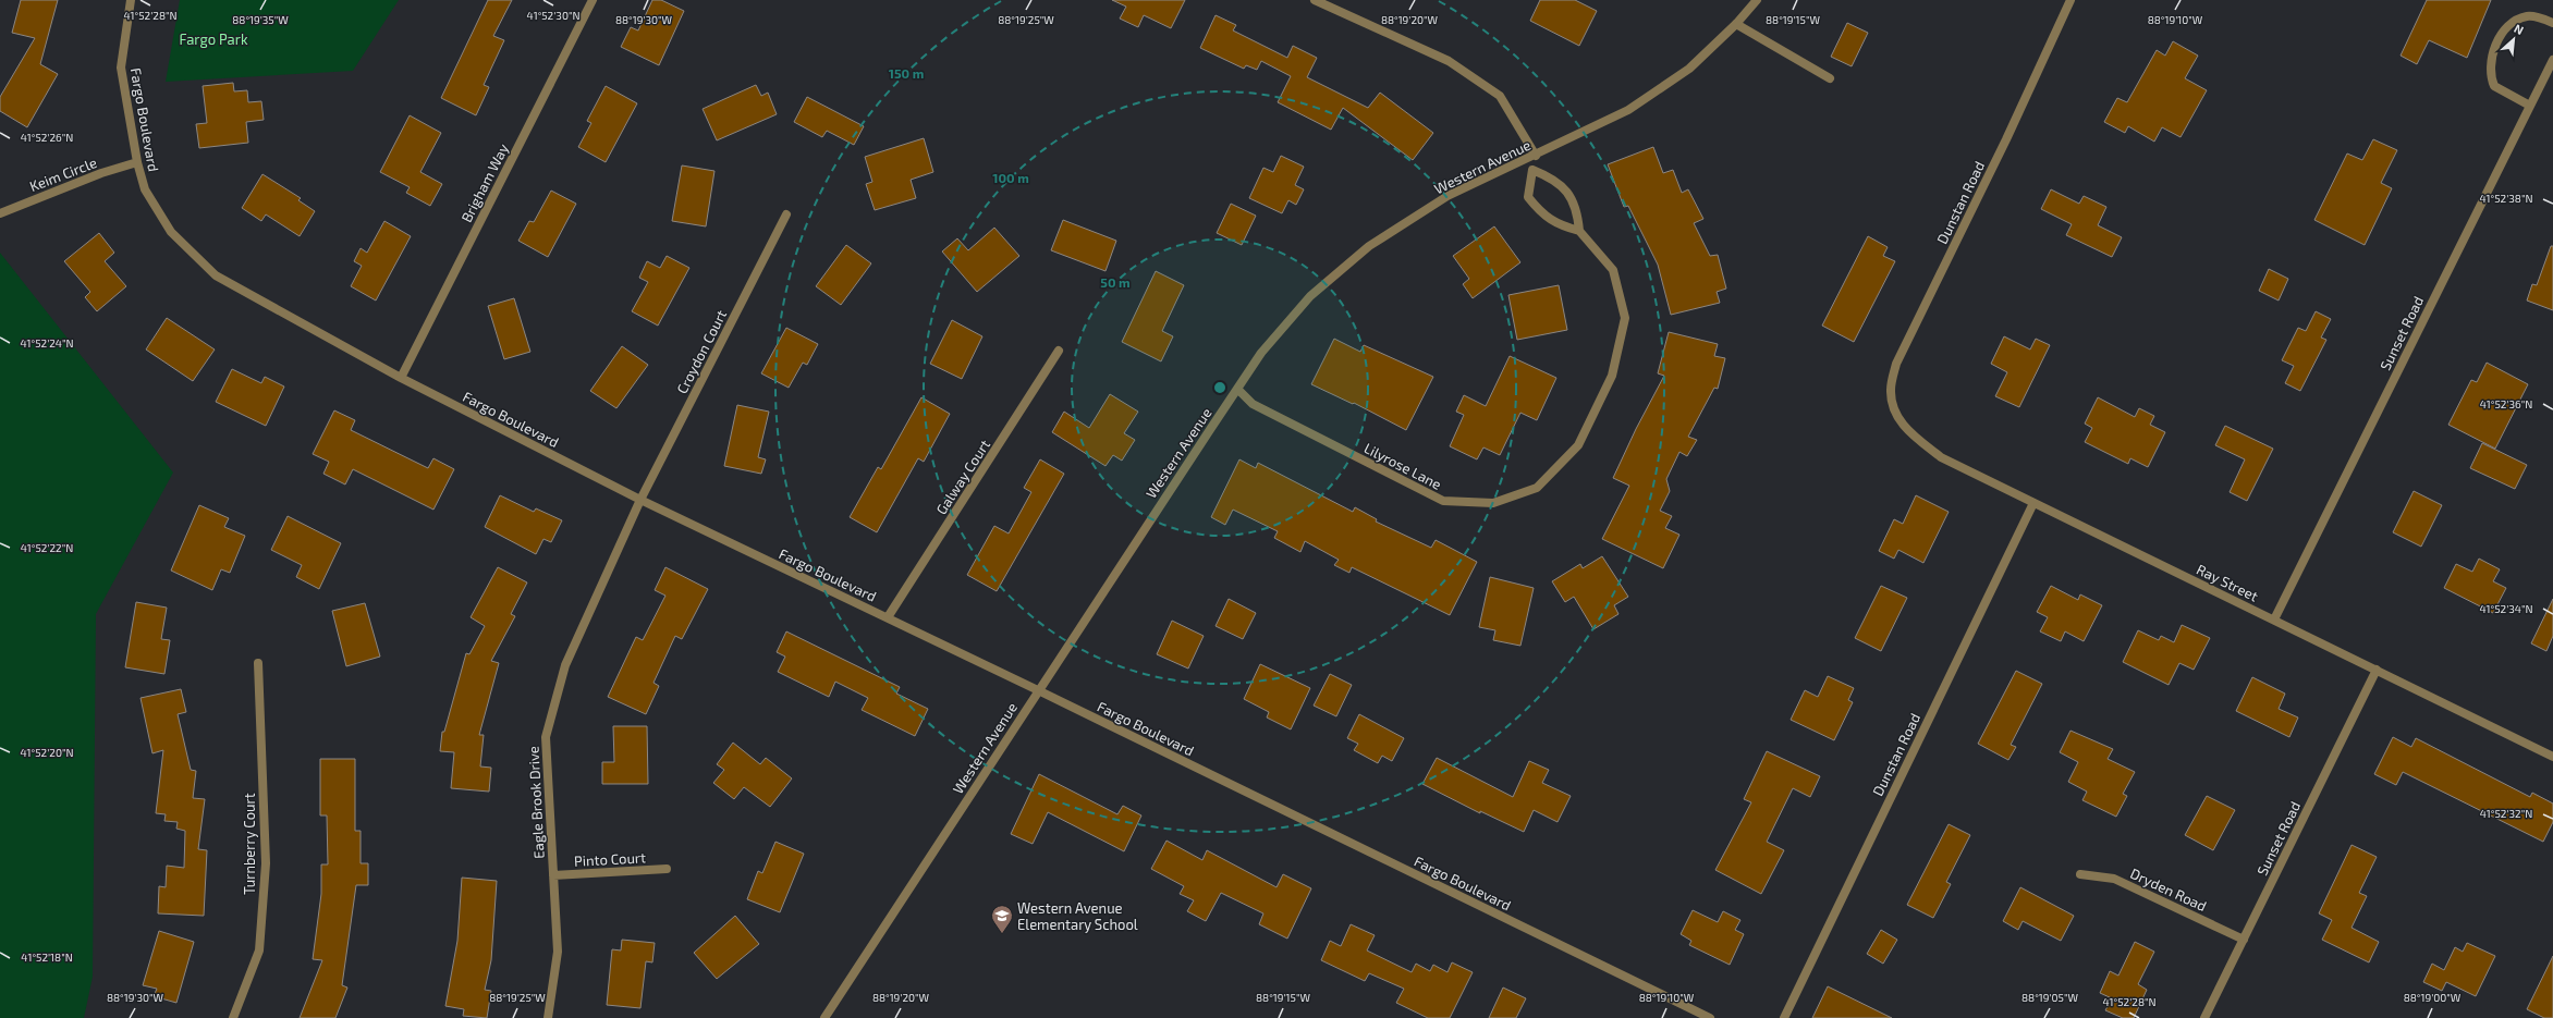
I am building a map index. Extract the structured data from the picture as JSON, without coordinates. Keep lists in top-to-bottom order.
{
  "streets": {
    "street": [
      "Fargo Boulevard",
      "Western Avenue",
      "Keim Circle",
      "Brigham Way",
      "Dunstan Road",
      "Sunset Road",
      "Croydon Court",
      "Lilyrose Lane",
      "Galway Court",
      "Ray Street",
      "Eagle Brook Drive",
      "Turnberry Court",
      "Pinto Court",
      "Dryden Road"
    ]
  },
  "crossings": [
    ["Fargo Boulevard", "Western Avenue"],
    ["Fargo Boulevard", "Keim Circle"],
    ["Fargo Boulevard", "Brigham Way"],
    ["Fargo Boulevard", "Croydon Court"],
    ["Fargo Boulevard", "Galway Court"],
    ["Fargo Boulevard", "Eagle Brook Drive"],
    ["Western Avenue", "Lilyrose Lane"],
    ["Dunstan Road", "Ray Street"],
    ["Sunset Road", "Ray Street"],
    ["Sunset Road", "Dryden Road"],
    ["Croydon Court", "Eagle Brook Drive"],
    ["Eagle Brook Drive", "Pinto Court"]
  ],
  "parks": ["Fargo Park"],
  "places": {
    "school or university": ["Western Avenue Elementary School"]
  },
  "north": "top right",
  "coordinates": [
    "41°52'28\"N",
    "41°52'30\"N",
    "88°19'35\"W",
    "88°19'30\"W",
    "88°19'25\"W",
    "88°19'20\"W",
    "88°19'15\"W",
    "88°19'10\"W",
    "41°52'26\"N",
    "41°52'38\"N",
    "41°52'24\"N",
    "41°52'36\"N",
    "41°52'22\"N",
    "41°52'34\"N",
    "41°52'20\"N",
    "41°52'32\"N",
    "41°52'18\"N",
    "88°19'05\"W",
    "88°19'00\"W"
  ],
  "rings": ["150 m", "100 m", "50 m"]
}
